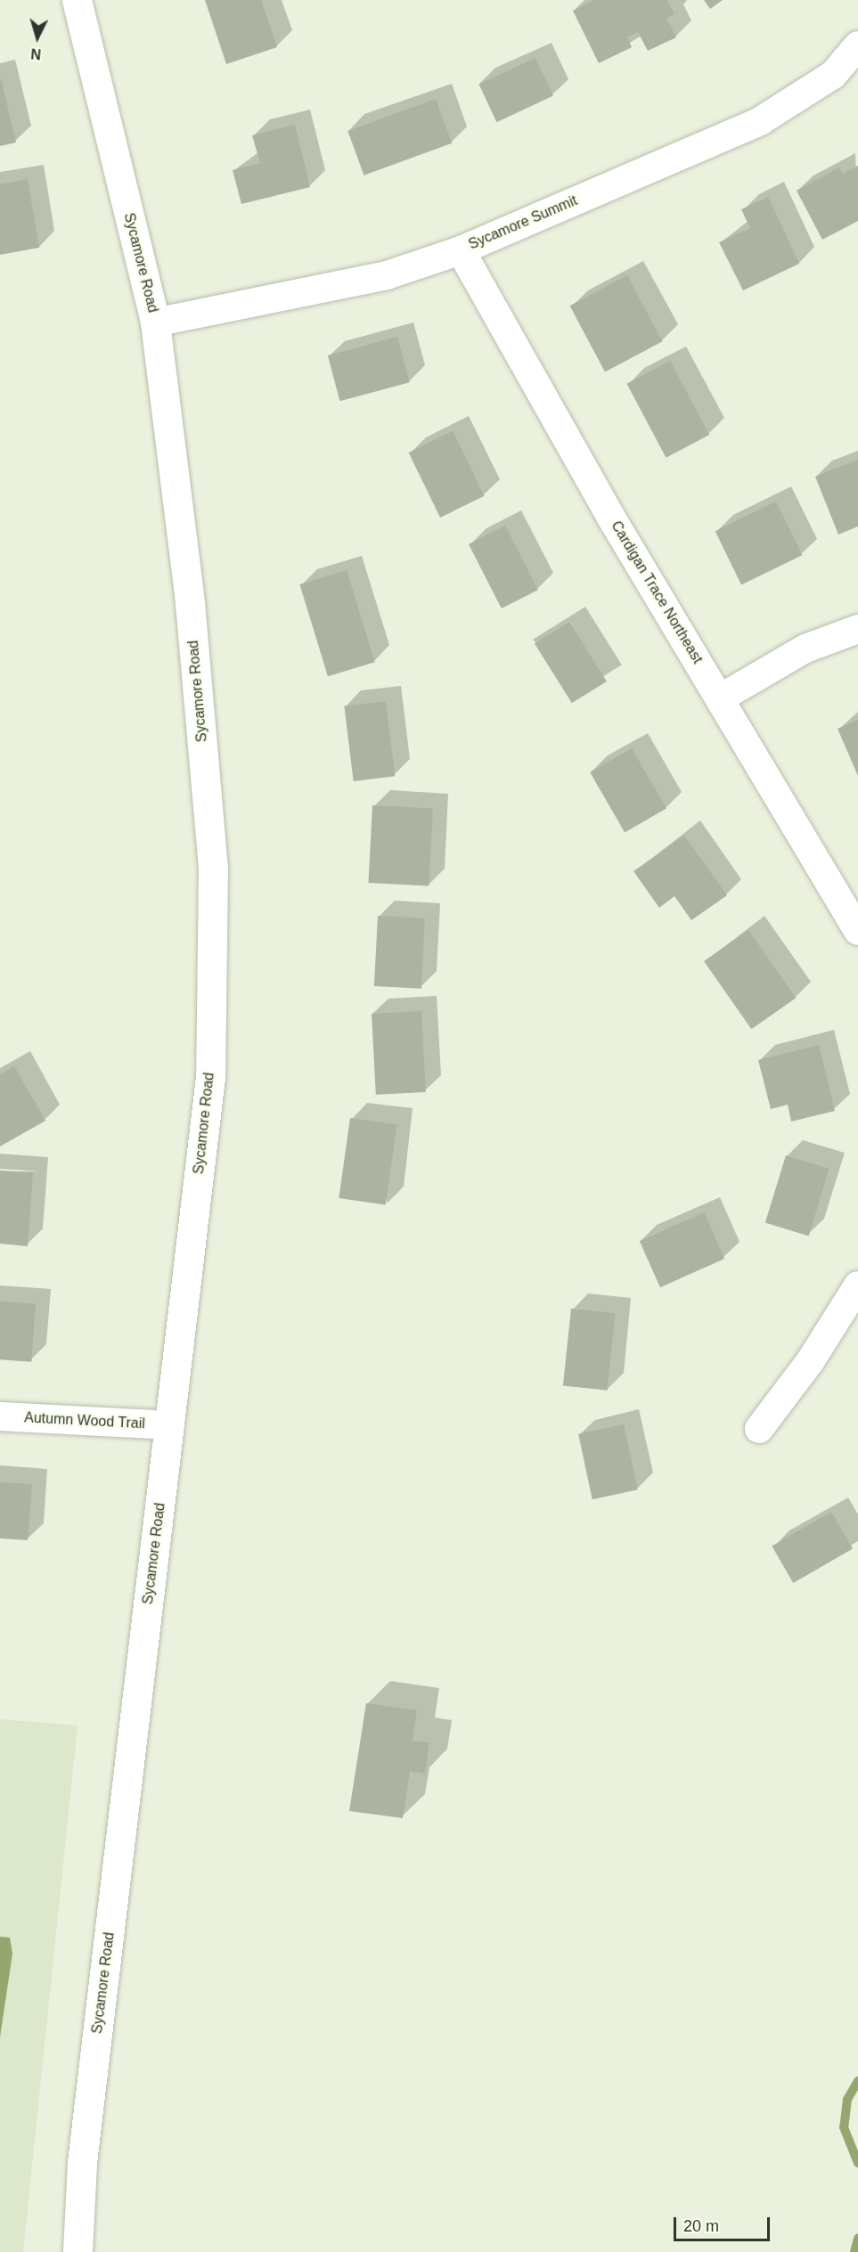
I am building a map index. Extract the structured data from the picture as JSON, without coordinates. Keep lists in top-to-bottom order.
{
  "streets": {
    "street": [
      "Sycamore Summit",
      "Sycamore Road",
      "Cardigan Trace Northeast",
      "Autumn Wood Trail"
    ]
  },
  "crossings": [
    ["Sycamore Summit", "Sycamore Road"],
    ["Sycamore Summit", "Cardigan Trace Northeast"],
    ["Sycamore Road", "Autumn Wood Trail"]
  ],
  "scale_bar": "20 m",
  "north": "bottom"
}
